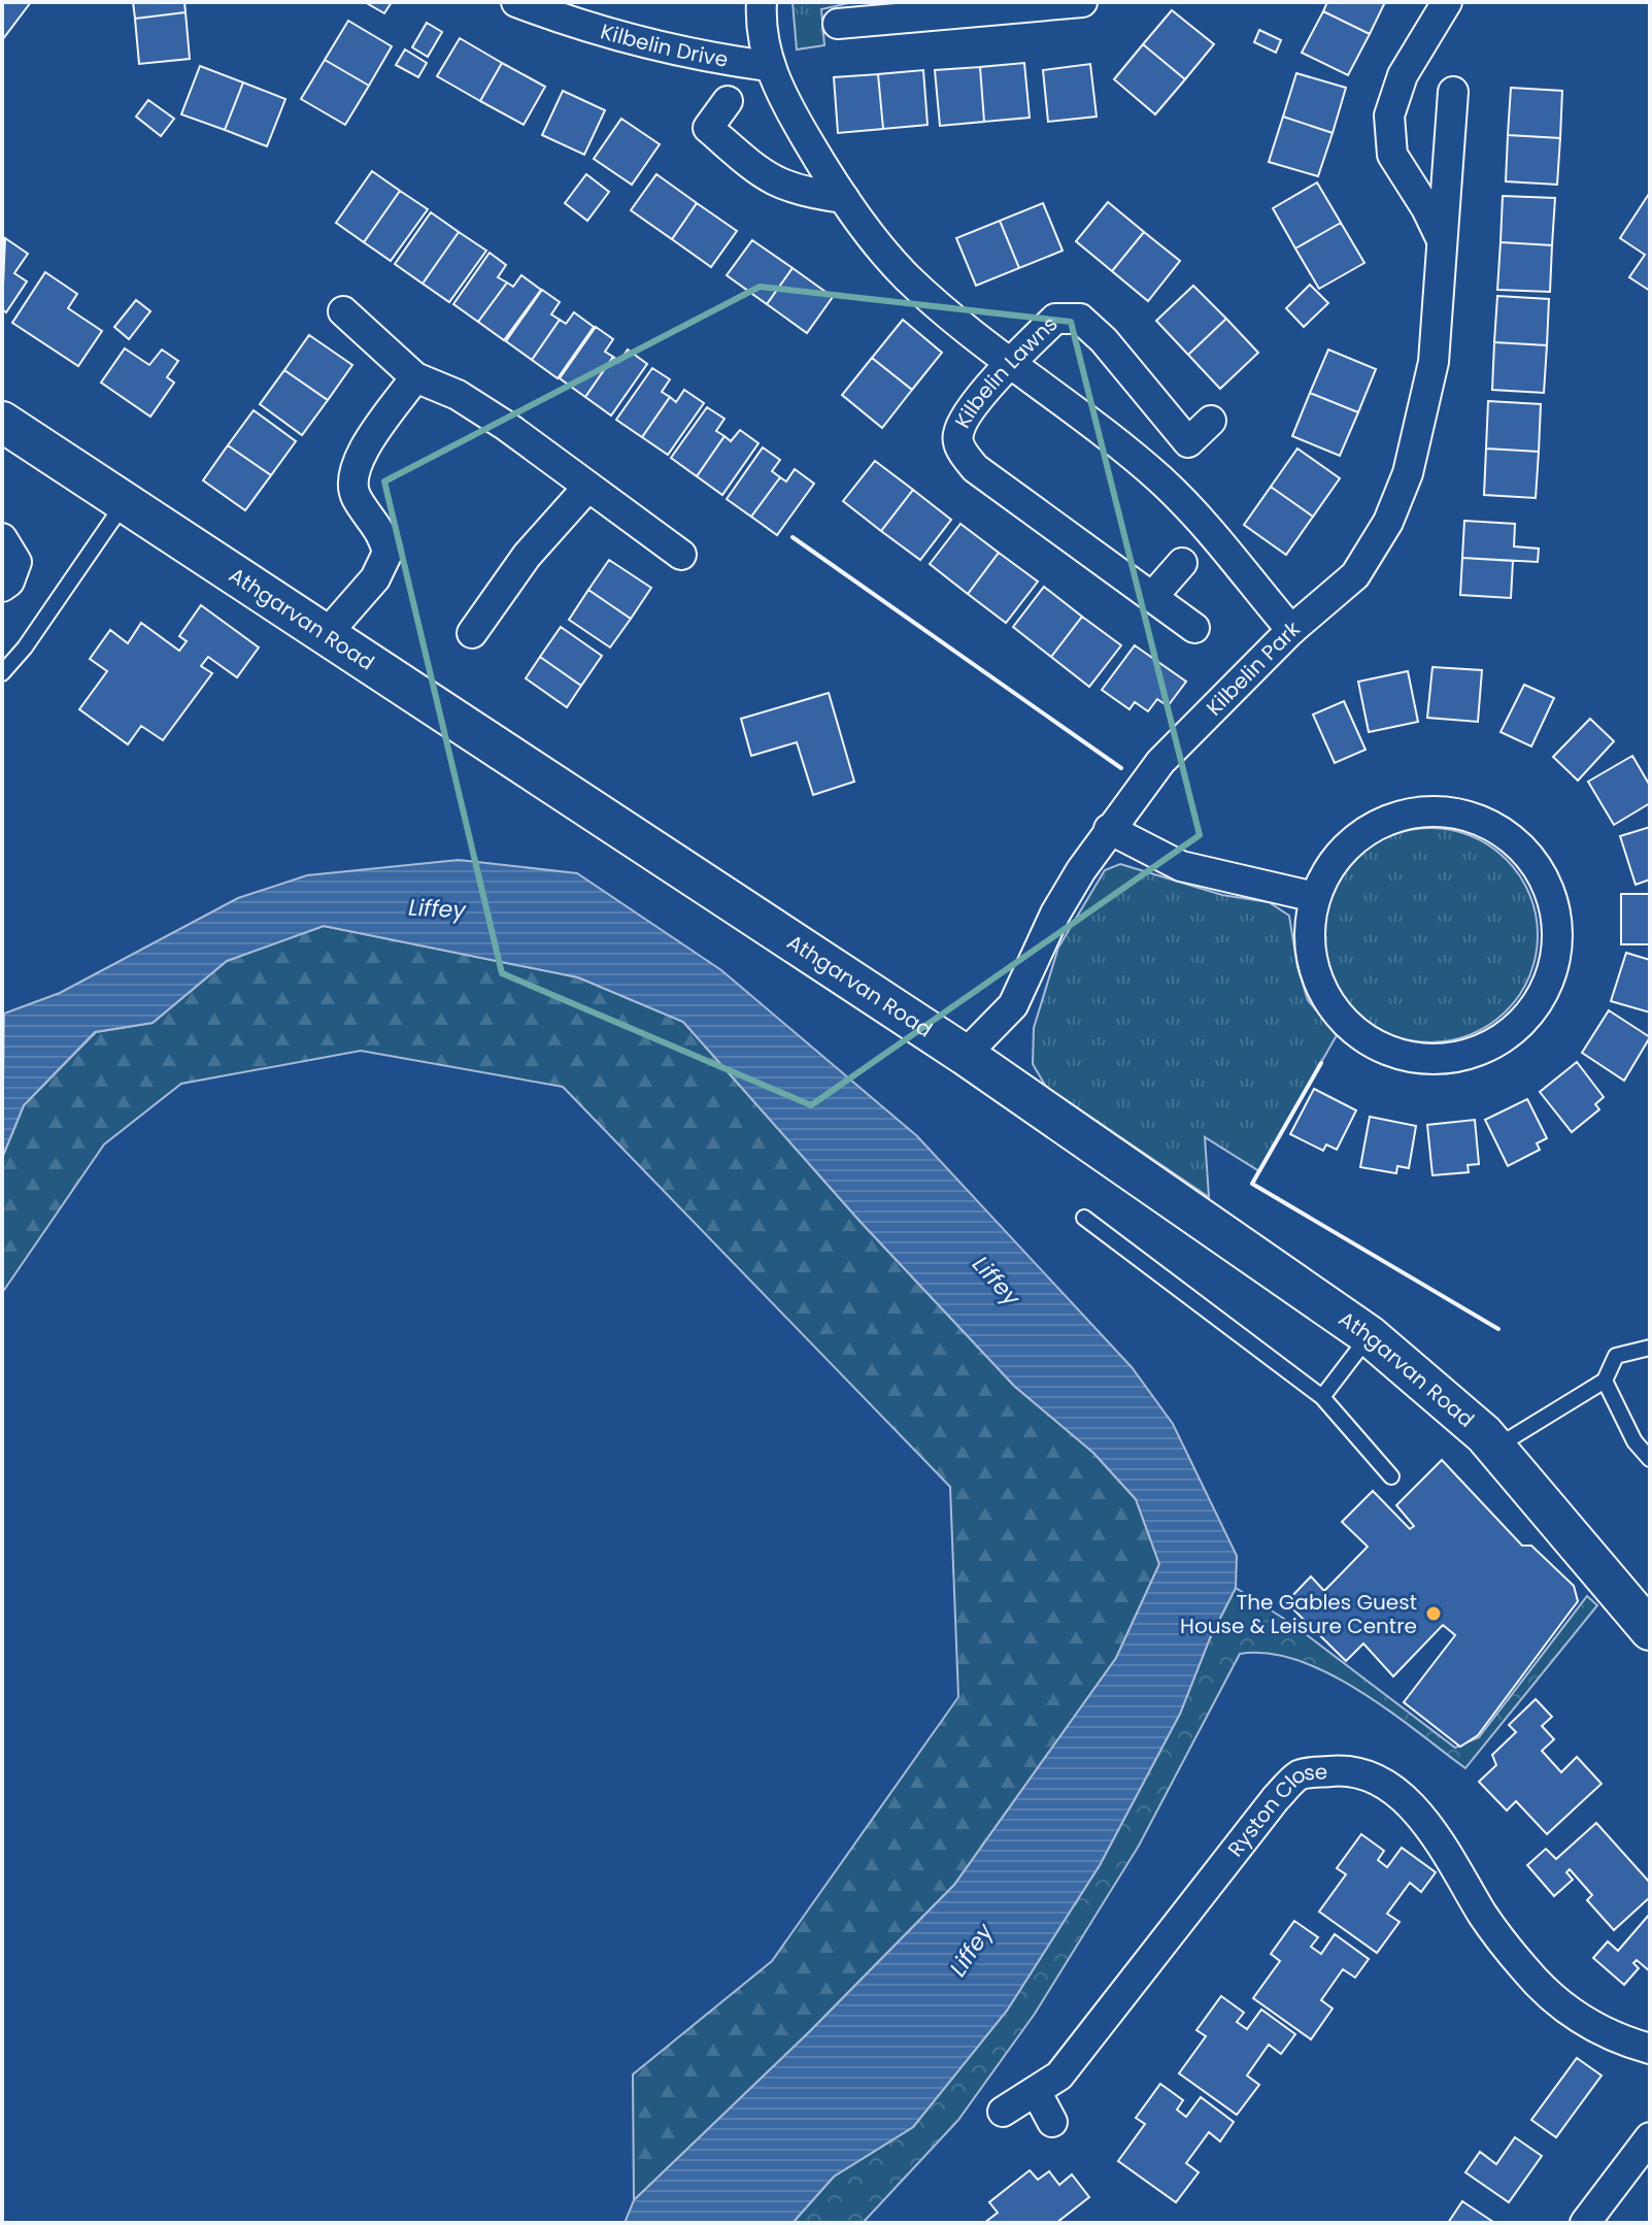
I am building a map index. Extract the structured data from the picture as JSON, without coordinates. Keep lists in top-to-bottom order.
{
  "streets": {
    "main road": ["Athgarvan Road"],
    "street": [
      "Kilbelin Drive",
      "Kilbelin Lawns",
      "Kilbelin Park",
      "Ryston Close"
    ]
  },
  "crossings": [
    ["Athgarvan Road", "Kilbelin Park"]
  ],
  "water": ["Liffey"],
  "places": ["The Gables Guest House & Leisure Centre"]
}
